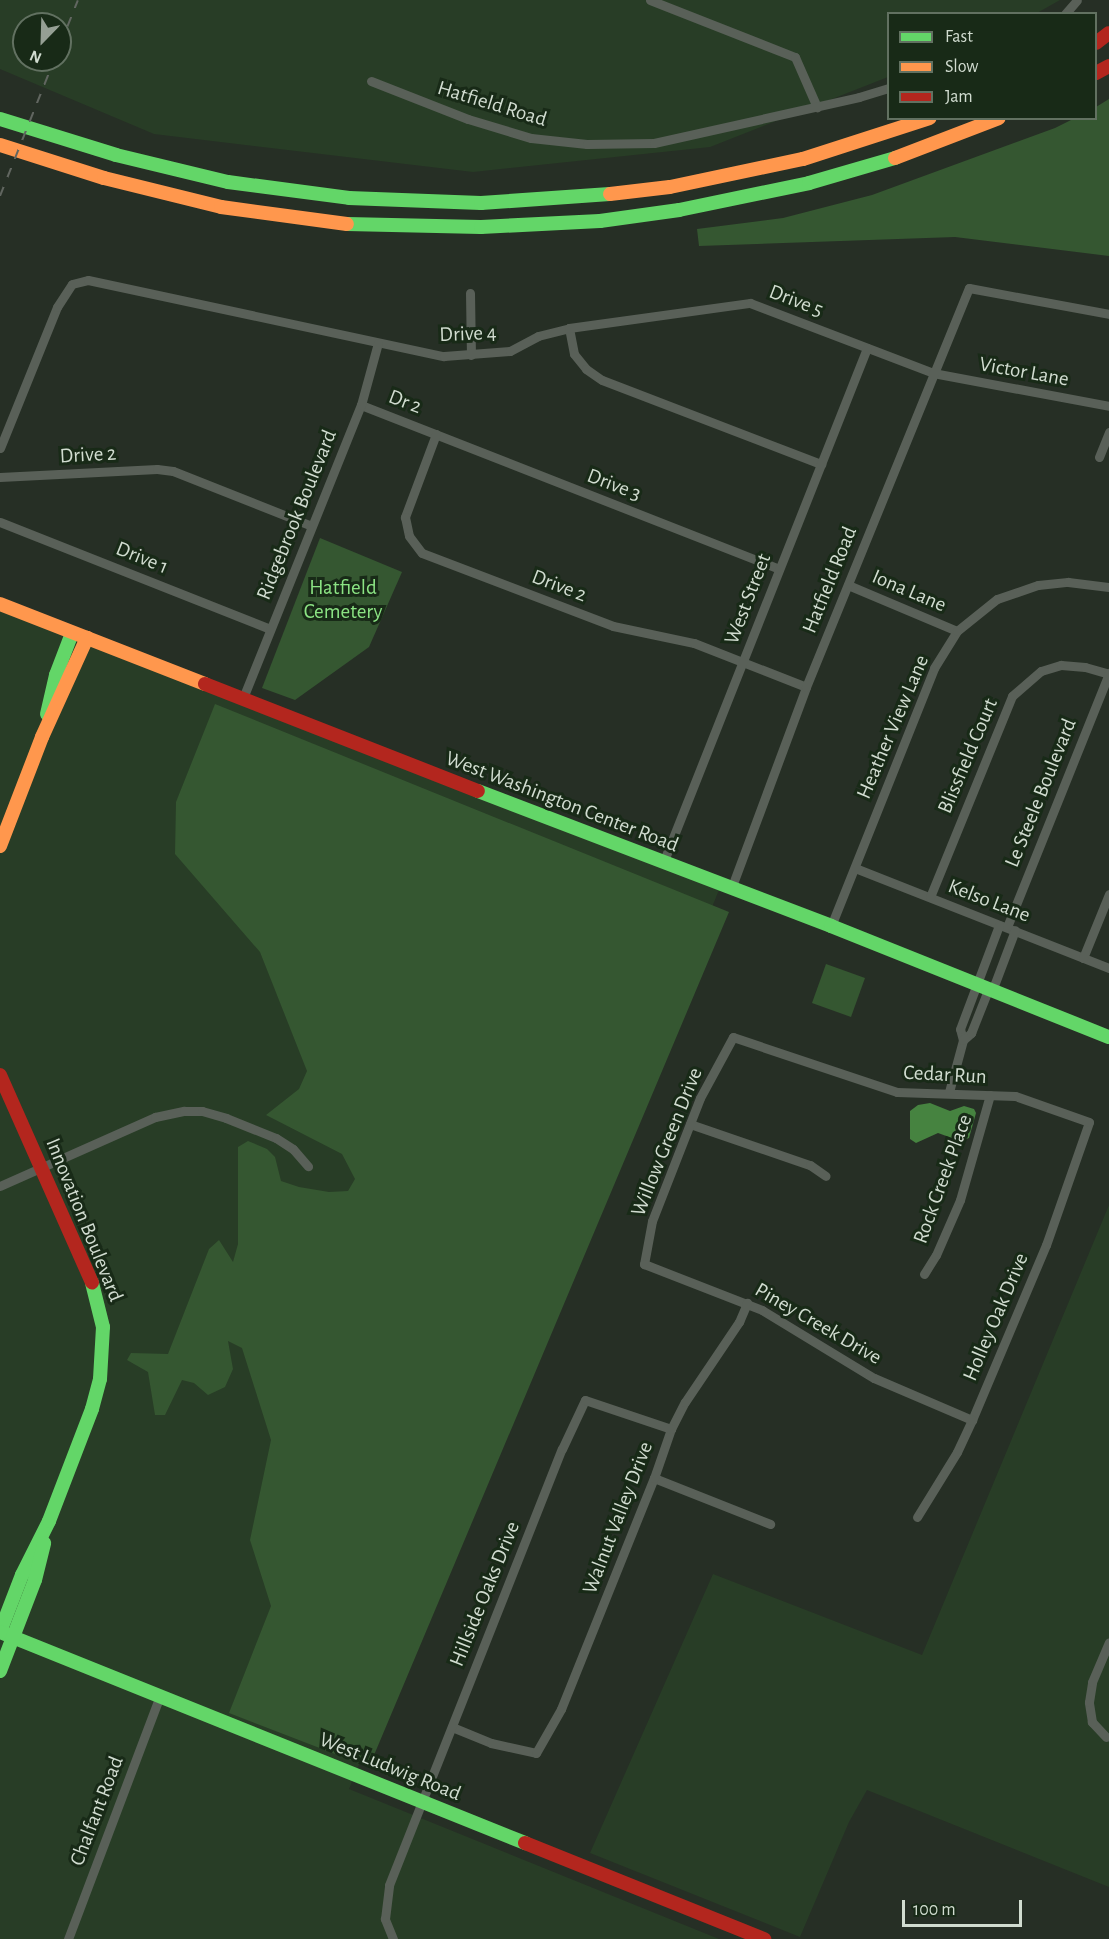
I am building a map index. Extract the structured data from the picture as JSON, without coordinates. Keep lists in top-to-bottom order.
{
  "streets": {
    "main road": ["West Washington Center Road", "Innovation Boulevard", "West Ludwig Road"],
    "street": [
      "Hatfield Road",
      "Drive 5",
      "Drive 4",
      "Victor Lane",
      "Dr 2",
      "Drive 2",
      "Drive 3",
      "Ridgebrook Boulevard",
      "Drive 1",
      "Iona Lane",
      "West Street",
      "Heather View Lane",
      "Blissfield Court",
      "Le Steele Boulevard",
      "Kelso Lane",
      "Cedar Run",
      "Willow Green Drive",
      "Rock Creek Place",
      "Holley Oak Drive",
      "Piney Creek Drive",
      "Walnut Valley Drive",
      "Hillside Oaks Drive",
      "Chalfant Road"
    ]
  },
  "crossings": [
    ["Hatfield Road", "Drive 5"],
    ["Hatfield Road", "Victor Lane"],
    ["Hatfield Road", "Drive 2"],
    ["Hatfield Road", "Iona Lane"],
    ["Hatfield Road", "West Washington Center Road"],
    ["Drive 5", "Drive 4"],
    ["Drive 5", "Victor Lane"],
    ["Drive 5", "West Street"],
    ["Drive 4", "Ridgebrook Boulevard"],
    ["Dr 2", "Drive 2"],
    ["Dr 2", "Drive 3"],
    ["Dr 2", "Ridgebrook Boulevard"],
    ["Drive 2", "Drive 3"],
    ["Drive 2", "Ridgebrook Boulevard"],
    ["Drive 2", "West Street"],
    ["Drive 3", "West Street"],
    ["Ridgebrook Boulevard", "Drive 1"],
    ["Ridgebrook Boulevard", "West Washington Center Road"],
    ["Iona Lane", "Heather View Lane"],
    ["West Street", "West Washington Center Road"],
    ["Heather View Lane", "West Washington Center Road"],
    ["Heather View Lane", "Kelso Lane"],
    ["Blissfield Court", "Le Steele Boulevard"],
    ["Blissfield Court", "Kelso Lane"],
    ["Le Steele Boulevard", "West Washington Center Road"],
    ["Le Steele Boulevard", "Kelso Lane"],
    ["Cedar Run", "Willow Green Drive"],
    ["Cedar Run", "Rock Creek Place"],
    ["Cedar Run", "Holley Oak Drive"],
    ["Willow Green Drive", "Piney Creek Drive"],
    ["Innovation Boulevard", "West Ludwig Road"],
    ["Holley Oak Drive", "Piney Creek Drive"],
    ["Piney Creek Drive", "Walnut Valley Drive"],
    ["Walnut Valley Drive", "Hillside Oaks Drive"],
    ["Hillside Oaks Drive", "West Ludwig Road"],
    ["West Ludwig Road", "Chalfant Road"]
  ],
  "parks": ["Hatfield Cemetery"],
  "legend": ["Fast", "Slow", "Jam"],
  "scale_bar": "100 m",
  "north": "bottom left"
}
